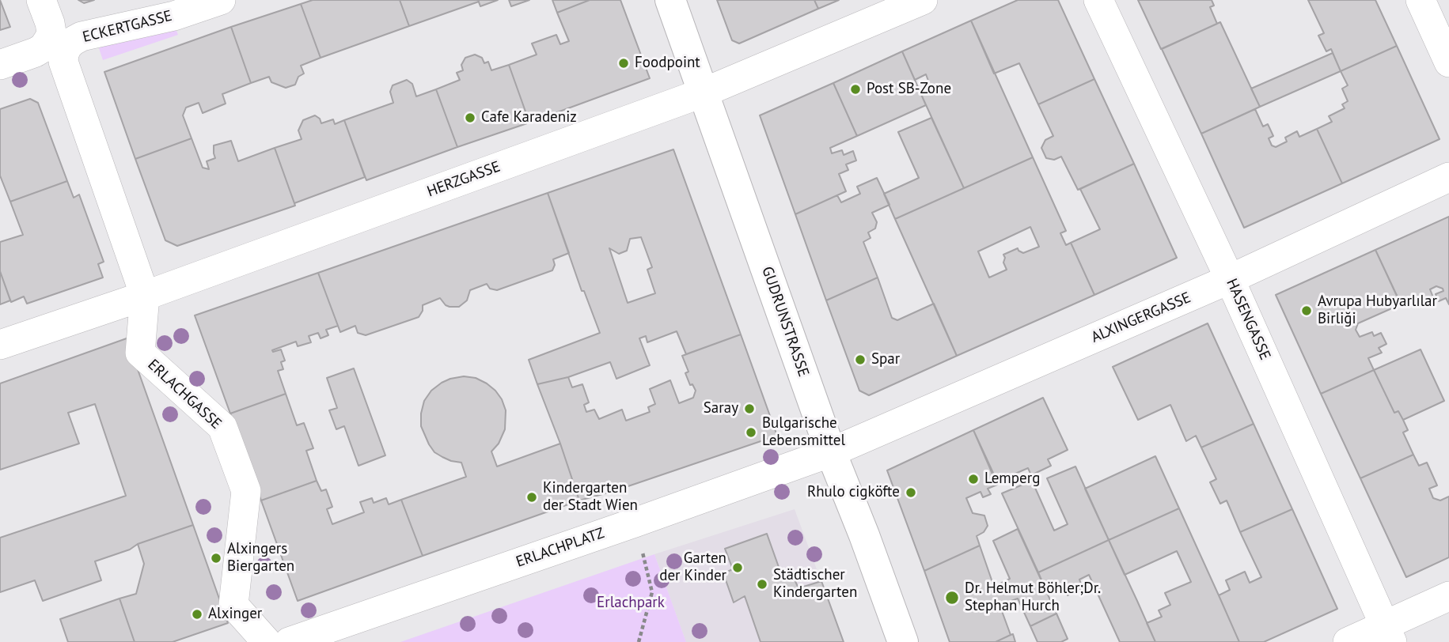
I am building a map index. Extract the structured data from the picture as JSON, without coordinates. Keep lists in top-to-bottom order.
{
  "streets": {
    "main road": ["GUDRUNSTRASSE"],
    "street": [
      "ECKERTGASSE",
      "HERZGASSE",
      "ALXINGERGASSE",
      "HASENGASSE",
      "ERLACHGASSE",
      "ERLACHPLATZ"
    ]
  },
  "crossings": [
    ["ECKERTGASSE", "ERLACHGASSE"],
    ["HERZGASSE", "GUDRUNSTRASSE"],
    ["HERZGASSE", "ERLACHGASSE"],
    ["ALXINGERGASSE", "HASENGASSE"],
    ["ALXINGERGASSE", "GUDRUNSTRASSE"],
    ["ALXINGERGASSE", "ERLACHPLATZ"],
    ["GUDRUNSTRASSE", "ERLACHPLATZ"]
  ],
  "parks": ["Erlachpark"],
  "places": [
    "Foodpoint",
    "Post SB-Zone",
    "Cafe Karadeniz",
    "Avrupa Hubyarlılar Birliği",
    "Spar",
    "Saray",
    "Bulgarische Lebensmittel",
    "Lemperg",
    "Rhulo cigköfte",
    "Kindergarten der Stadt Wien",
    "Alxingers Biergarten",
    "Garten der Kinder",
    "Städtischer Kindergarten",
    "Dr. Helmut Böhler;Dr. Stephan Hurch",
    "Alxinger"
  ]
}
